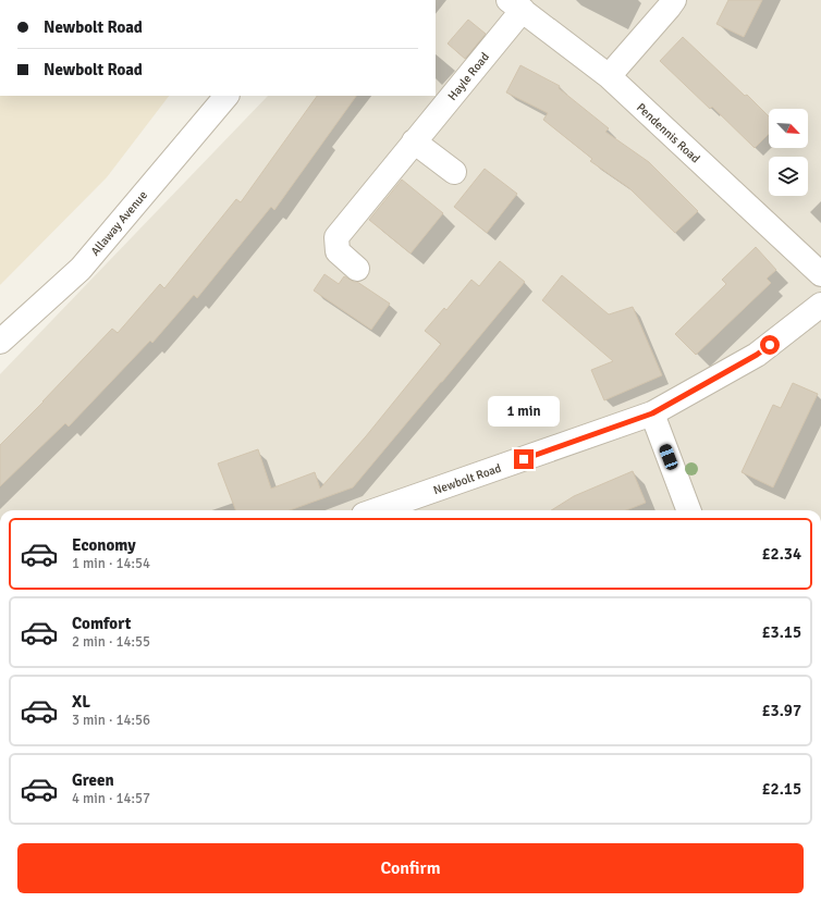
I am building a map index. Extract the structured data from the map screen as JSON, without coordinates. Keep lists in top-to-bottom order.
{
  "streets": {
    "street": [
      "Hayle Road",
      "Pendennis Road",
      "Allaway Avenue",
      "Newbolt Road"
    ]
  },
  "crossings": [
    ["Hayle Road", "Pendennis Road"]
  ],
  "north": "bottom right",
  "page": {
    "banner": ["Newbolt Road", "Newbolt Road"],
    "bubble": "1 min",
    "list": [
      {
        "name": "Economy",
        "note": "1 min · 14:54",
        "value": "£2.34"
      },
      {
        "name": "Comfort",
        "note": "2 min · 14:55",
        "value": "£3.15"
      },
      {
        "name": "XL",
        "note": "3 min · 14:56",
        "value": "£3.97"
      },
      {
        "name": "Green",
        "note": "4 min · 14:57",
        "value": "£2.15"
      }
    ],
    "buttons": "Confirm"
  }
}
